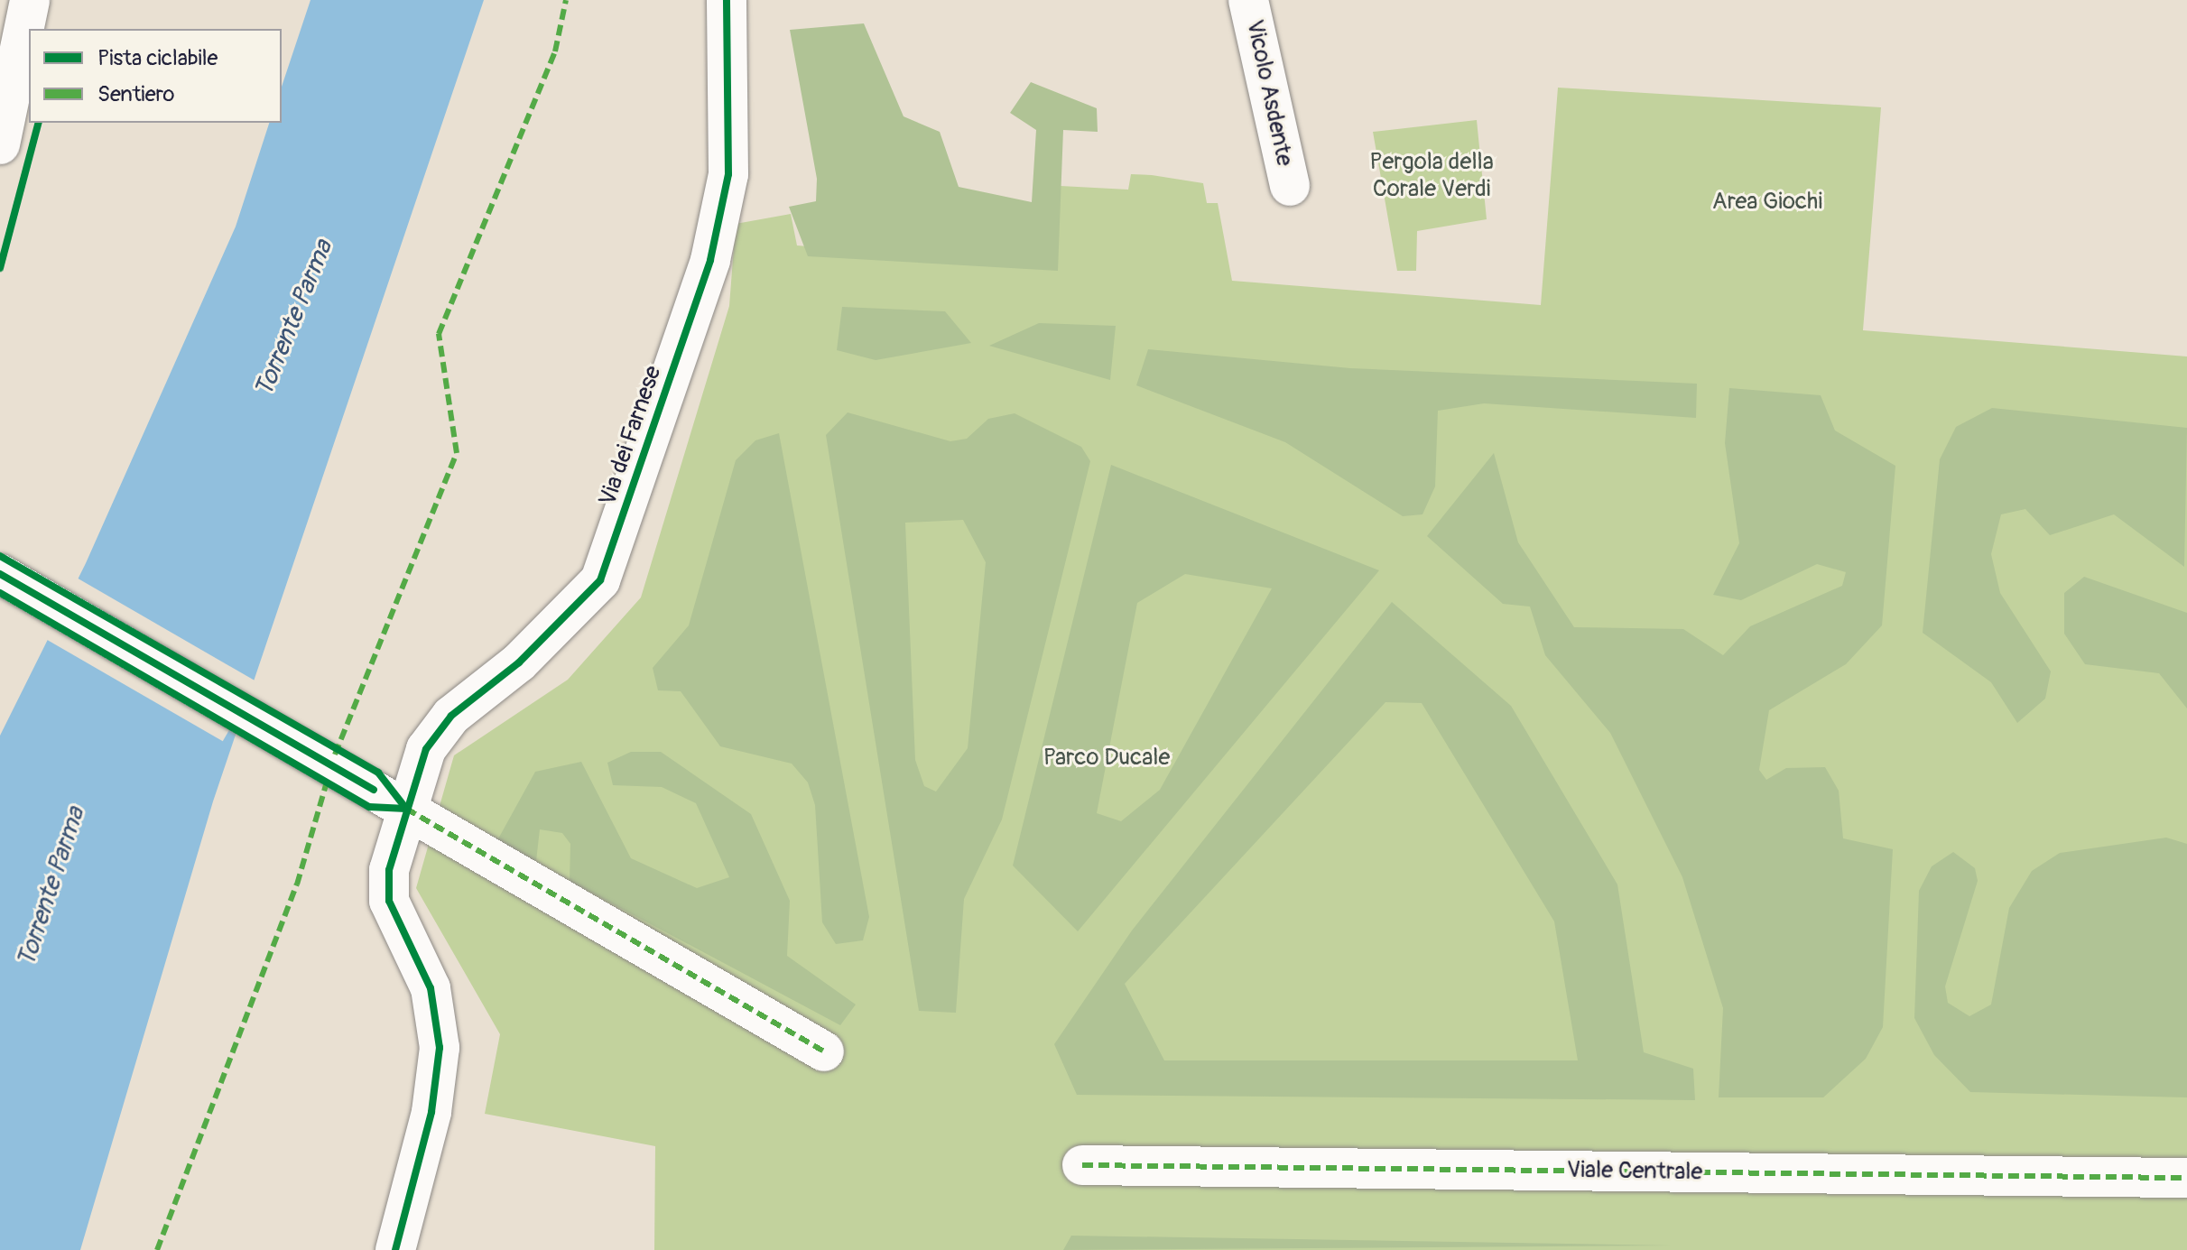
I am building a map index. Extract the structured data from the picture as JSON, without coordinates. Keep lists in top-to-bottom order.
{
  "streets": {
    "street": ["Vicolo Asdente", "Via dei Farnese", "Viale Centrale"]
  },
  "water": ["Torrente Parma"],
  "parks": ["Pergola della Corale Verdi", "Area Giochi", "Parco Ducale"],
  "legend": ["Pista ciclabile", "Sentiero"]
}
